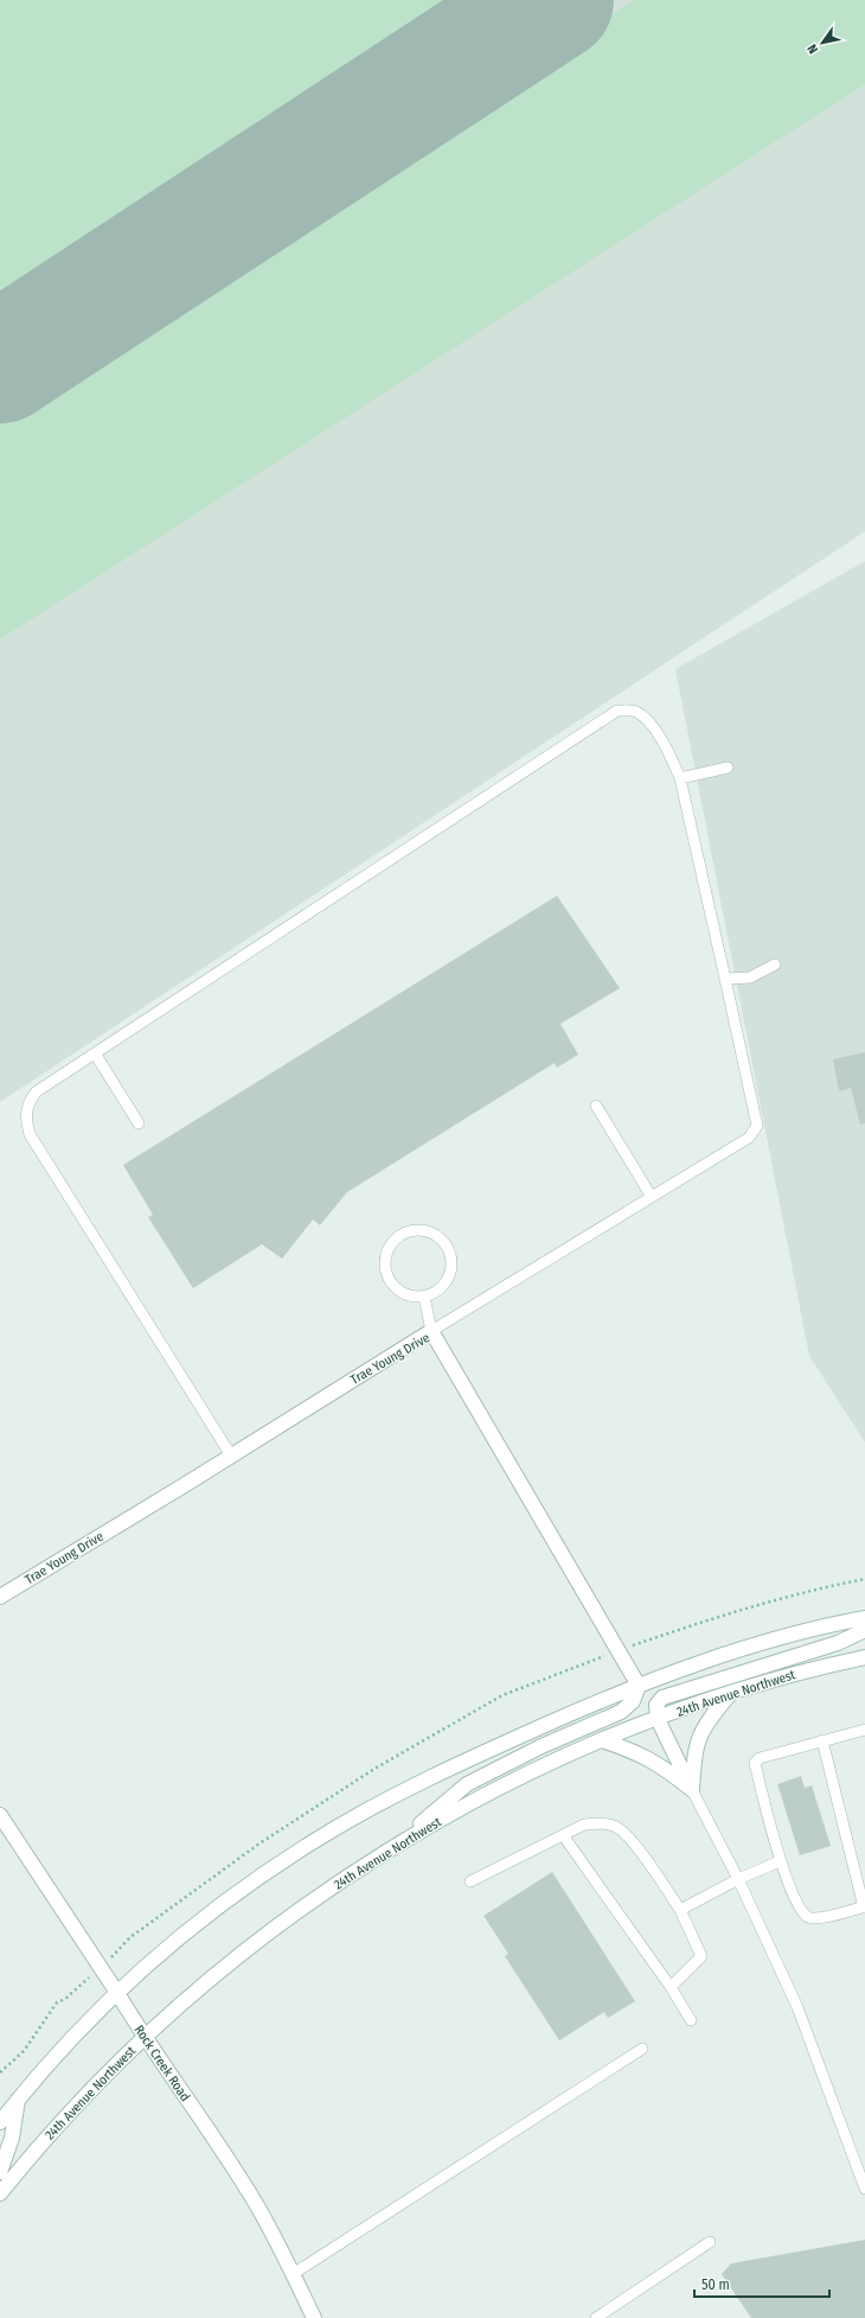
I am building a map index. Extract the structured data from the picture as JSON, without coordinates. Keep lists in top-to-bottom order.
{
  "streets": {
    "main road": ["Trae Young Drive", "24th Avenue Northwest", "Rock Creek Road"]
  },
  "crossings": [
    ["24th Avenue Northwest", "Rock Creek Road"]
  ],
  "scale_bar": "50 m",
  "north": "bottom left"
}
